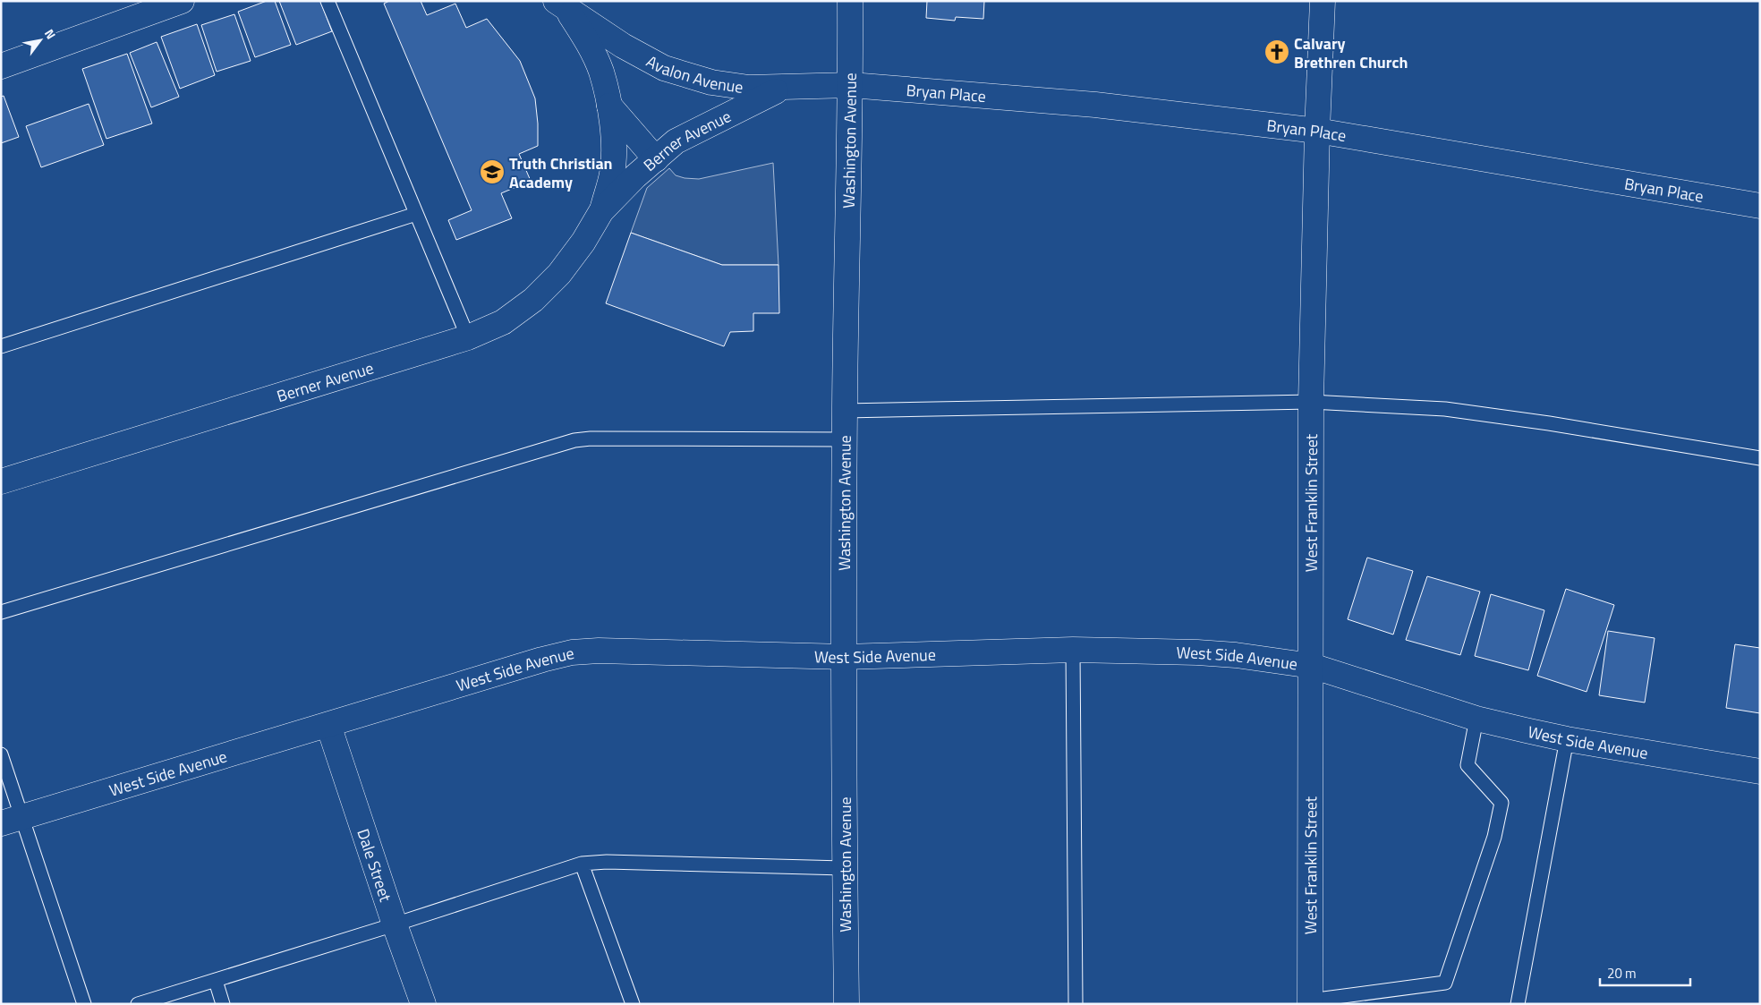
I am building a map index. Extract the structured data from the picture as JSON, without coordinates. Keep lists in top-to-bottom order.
{
  "streets": {
    "street": [
      "Avalon Avenue",
      "Bryan Place",
      "Washington Avenue",
      "Berner Avenue",
      "West Franklin Street",
      "West Side Avenue",
      "Dale Street"
    ]
  },
  "crossings": [
    ["Avalon Avenue", "Bryan Place"],
    ["Avalon Avenue", "Washington Avenue"],
    ["Avalon Avenue", "Berner Avenue"],
    ["Bryan Place", "Washington Avenue"],
    ["Bryan Place", "West Franklin Street"],
    ["Washington Avenue", "West Side Avenue"],
    ["West Franklin Street", "West Side Avenue"],
    ["West Side Avenue", "Dale Street"]
  ],
  "places": {
    "church": ["Calvary Brethren Church"],
    "school or university": ["Truth Christian Academy"]
  },
  "scale_bar": "20 m",
  "north": "top right"
}
